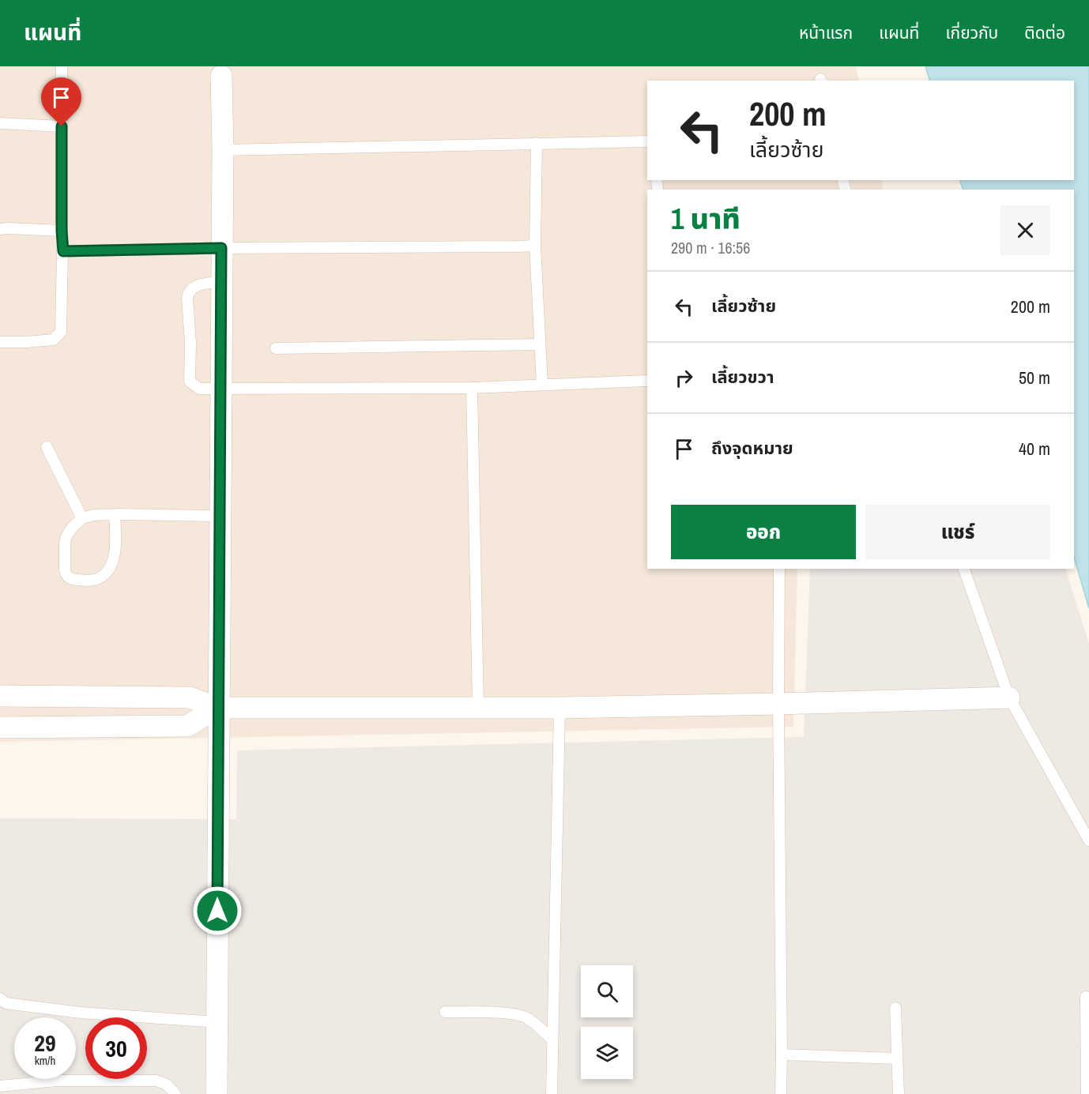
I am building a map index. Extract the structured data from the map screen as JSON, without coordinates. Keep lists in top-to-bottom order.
{
  "page": {
    "header": "แผนที่",
    "nav": [
      "หน้าแรก",
      "แผนที่",
      "เกี่ยวกับ",
      "ติดต่อ"
    ],
    "turn": ["200 m", "เลี้ยวซ้าย"],
    "heading": ["1 นาที", "290 m · 16:56"],
    "list": [
      {
        "name": "เลี้ยวซ้าย",
        "value": "200 m"
      },
      {
        "name": "เลี้ยวขวา",
        "value": "50 m"
      },
      {
        "name": "ถึงจุดหมาย",
        "value": "40 m"
      }
    ],
    "buttons": ["ออก", "แชร์"],
    "speed": "29 km/h",
    "limit": "30"
  }
}
